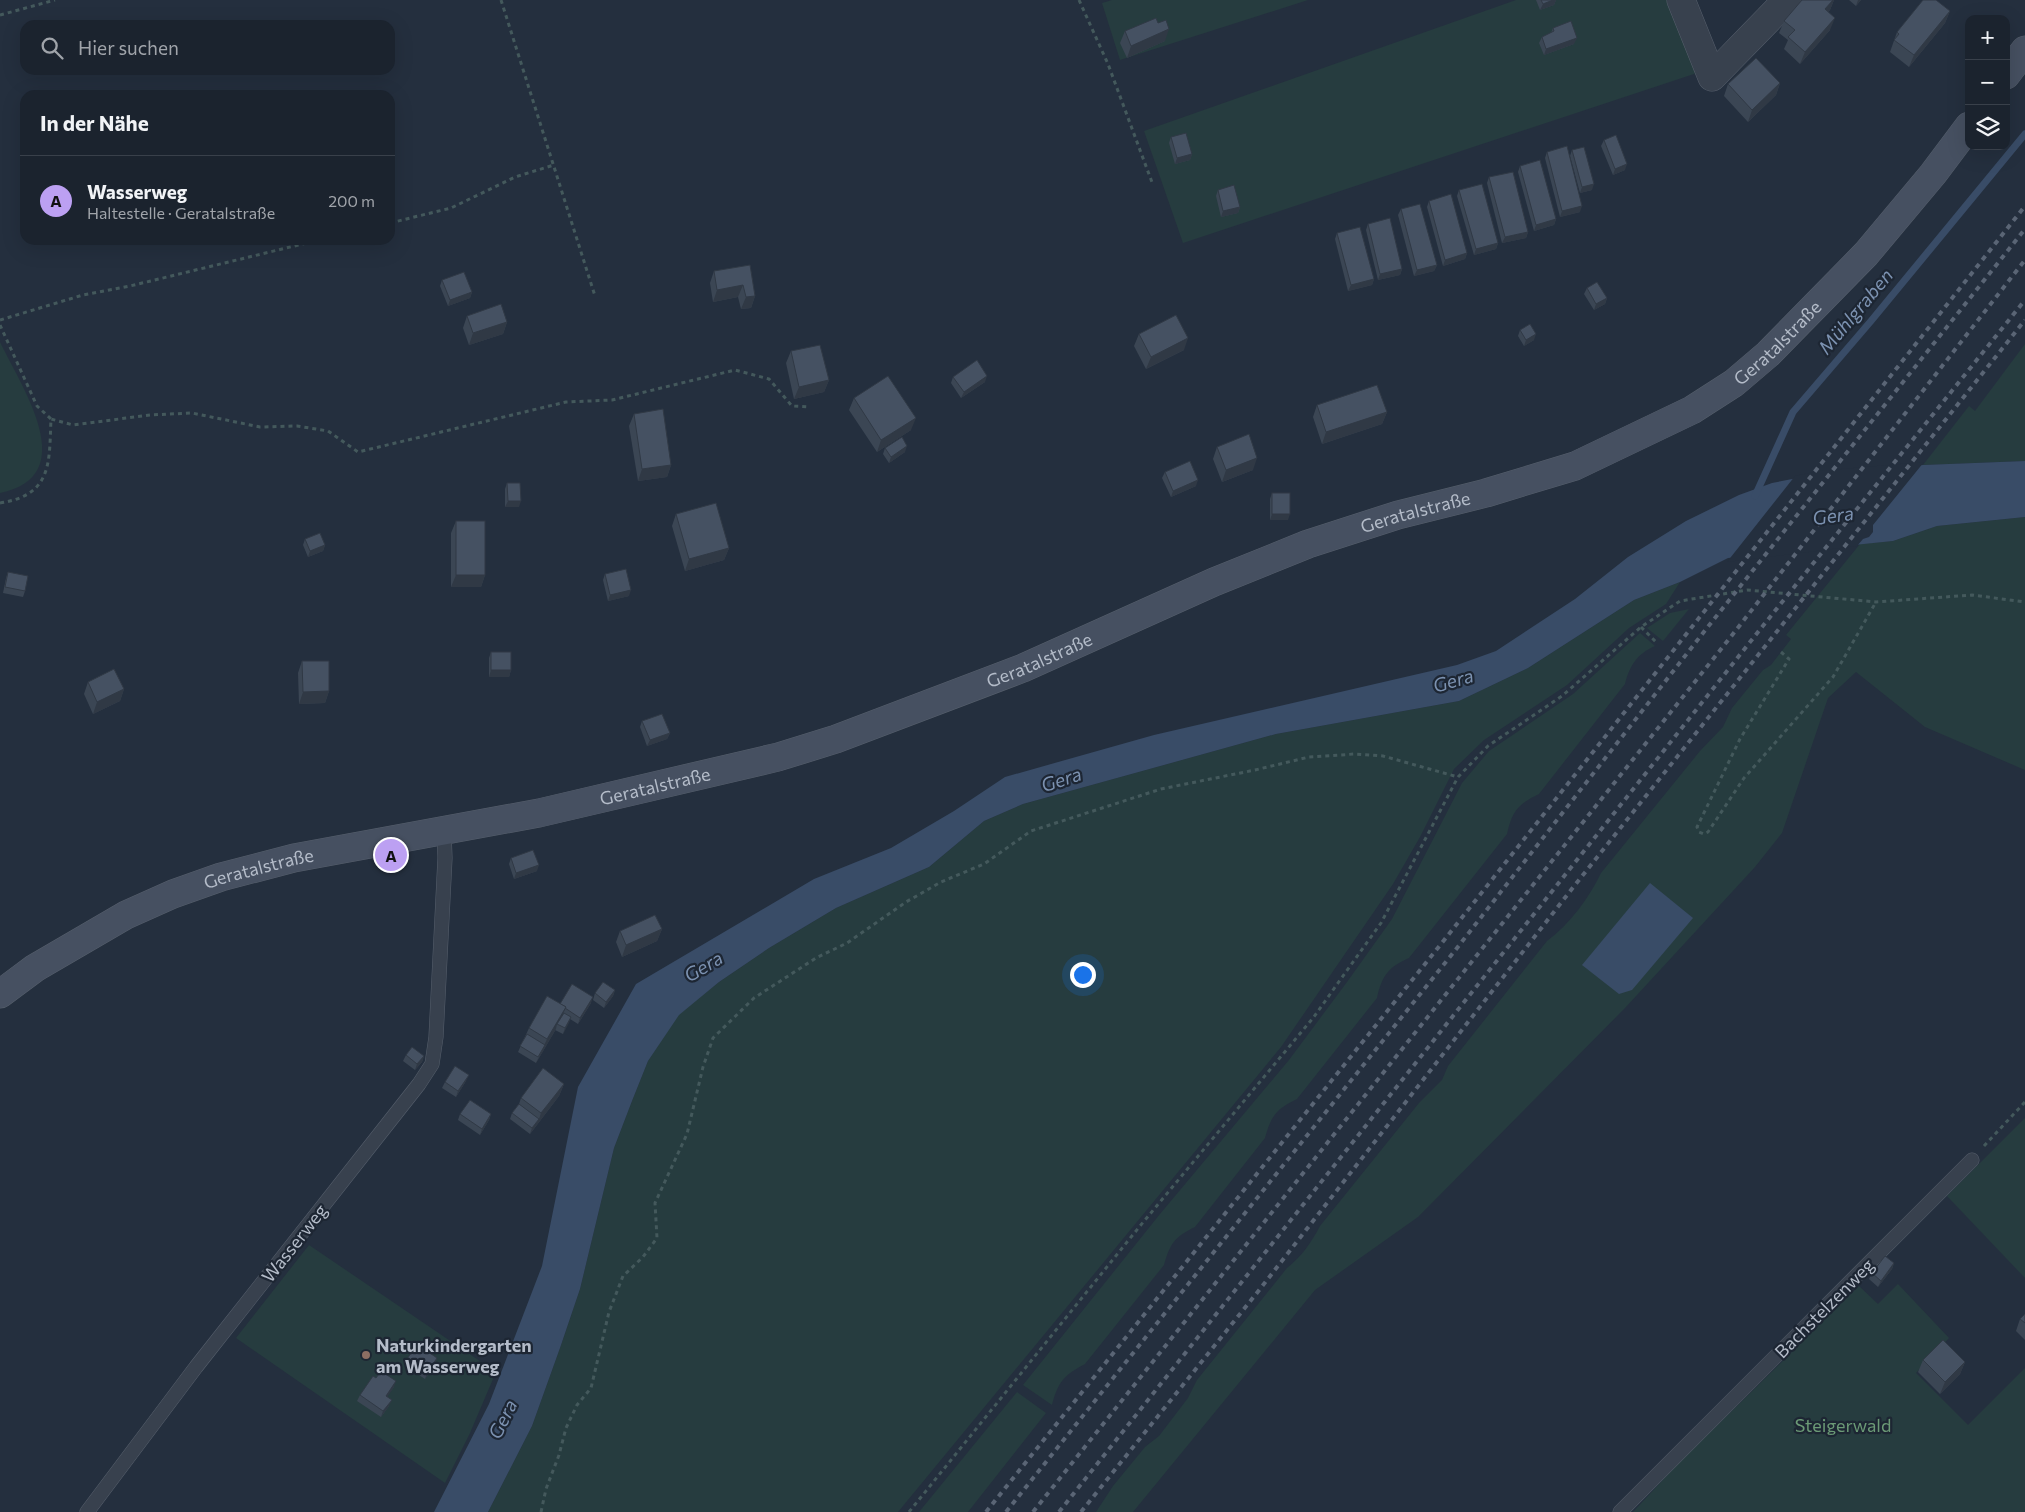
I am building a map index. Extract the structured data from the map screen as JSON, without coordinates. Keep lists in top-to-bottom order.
{
  "streets": {
    "street": ["Geratalstraße"],
    "lane": ["Wasserweg", "Bachstelzenweg"]
  },
  "crossings": [
    ["Geratalstraße", "Wasserweg"]
  ],
  "water": ["Mühlgraben", "Gera"],
  "parks": ["Steigerwald"],
  "places": ["Naturkindergarten am Wasserweg"],
  "page": {
    "map_buttons": ["+", "−"],
    "search": "Hier suchen",
    "heading": "In der Nähe",
    "list": [
      {
        "mark": "A",
        "name": "Wasserweg",
        "note": "Haltestelle · Geratalstraße",
        "value": "200 m"
      }
    ],
    "pins": "A"
  }
}
